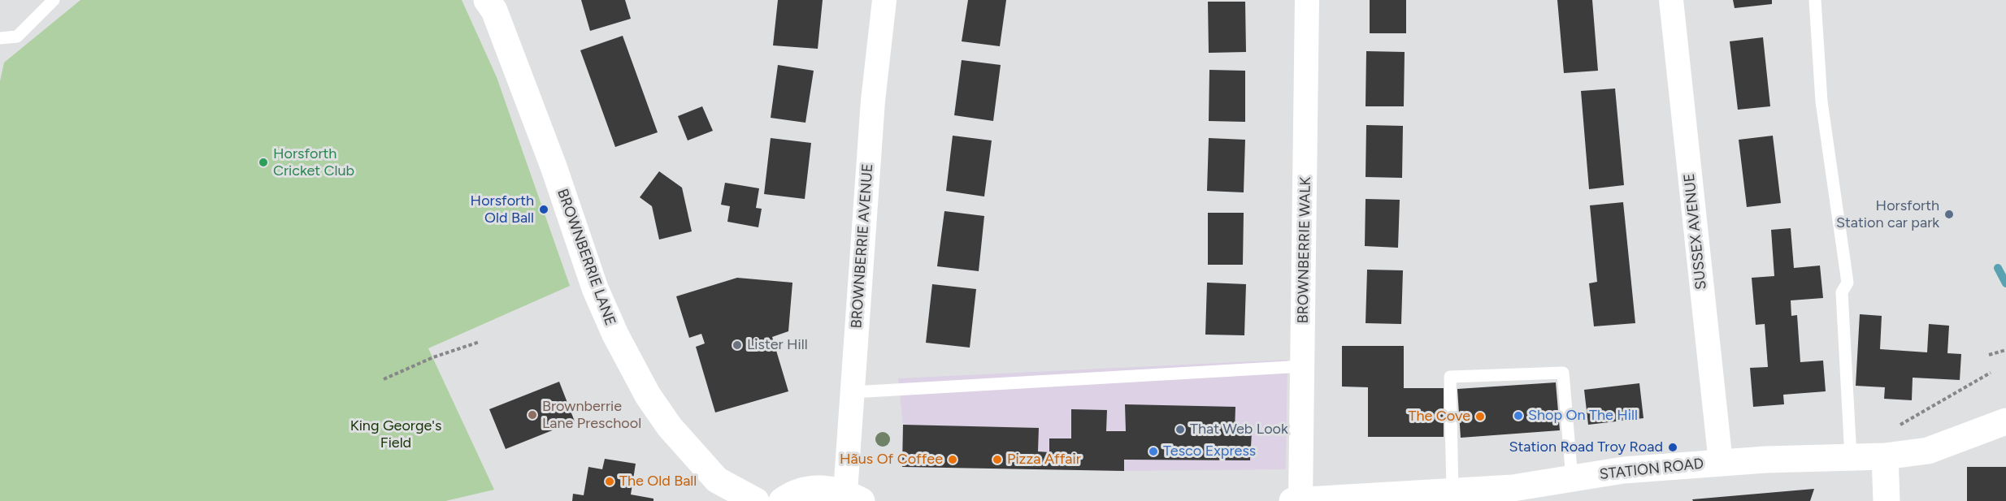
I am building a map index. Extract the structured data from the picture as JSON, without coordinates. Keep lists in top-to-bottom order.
{
  "streets": {
    "street": [
      "SUSSEX AVENUE",
      "BROWNBERRIE AVENUE",
      "BROWNBERRIE WALK",
      "BROWNBERRIE LANE",
      "STATION ROAD"
    ]
  },
  "crossings": [
    ["SUSSEX AVENUE", "STATION ROAD"],
    ["BROWNBERRIE WALK", "STATION ROAD"]
  ],
  "parks": ["King George's Field"],
  "places": [
    "Horsforth Cricket Club",
    "Horsforth Old Ball",
    "Horsforth Station car park",
    "Lister Hill",
    "Brownberrie Lane Preschool",
    "Shop On The Hill",
    "The Cove",
    "That Web Look",
    "Station Road Troy Road",
    "Tesco Express",
    "Hãus Of Coffee",
    "Pizza Affair",
    "The Old Ball"
  ]
}
